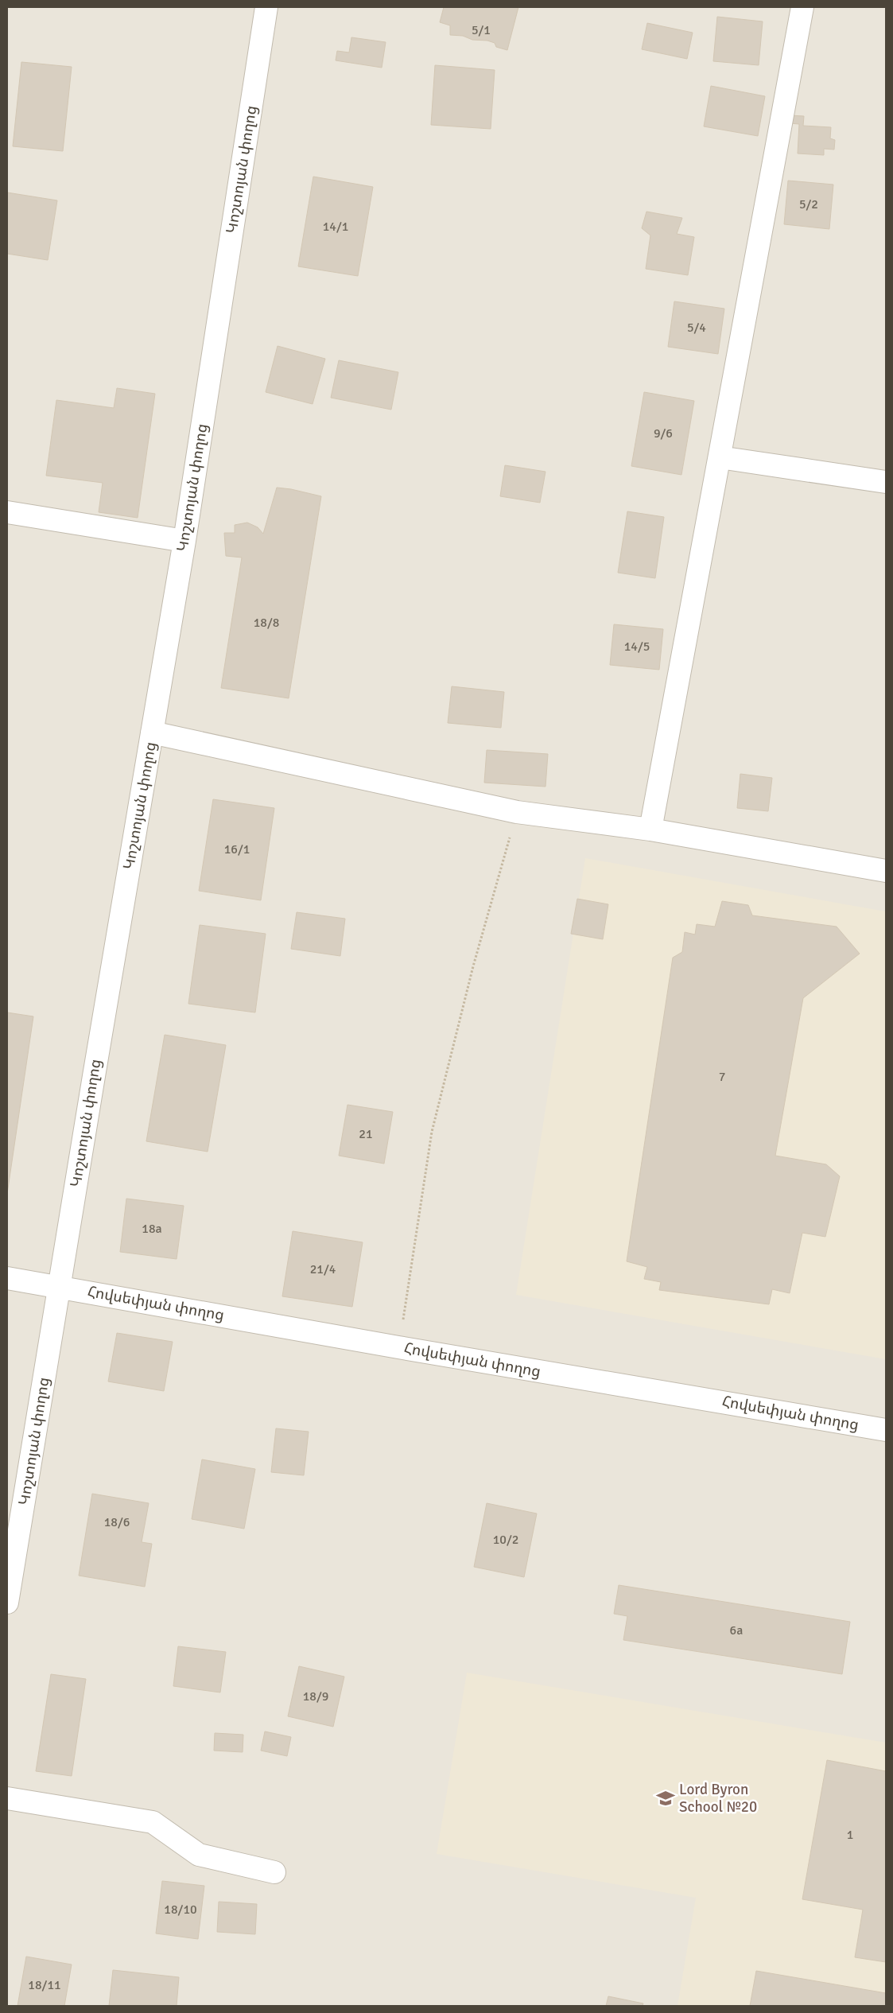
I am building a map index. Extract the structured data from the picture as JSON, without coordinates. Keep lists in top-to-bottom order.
{
  "streets": {
    "street": ["Կոշտոյան փողոց", "Հովսեփյան փողոց"]
  },
  "crossings": [
    ["Կոշտոյան փողոց", "Հովսեփյան փողոց"]
  ],
  "places": {
    "school or university": ["Lord Byron School №20"]
  },
  "house_numbers": [
    "5/1",
    "5/2",
    "14/1",
    "5/4",
    "9/6",
    "18/8",
    "14/5",
    "16/1",
    "7",
    "21",
    "18a",
    "21/4",
    "18/6",
    "10/2",
    "6a",
    "18/9",
    "1",
    "18/10",
    "18/11"
  ]
}
